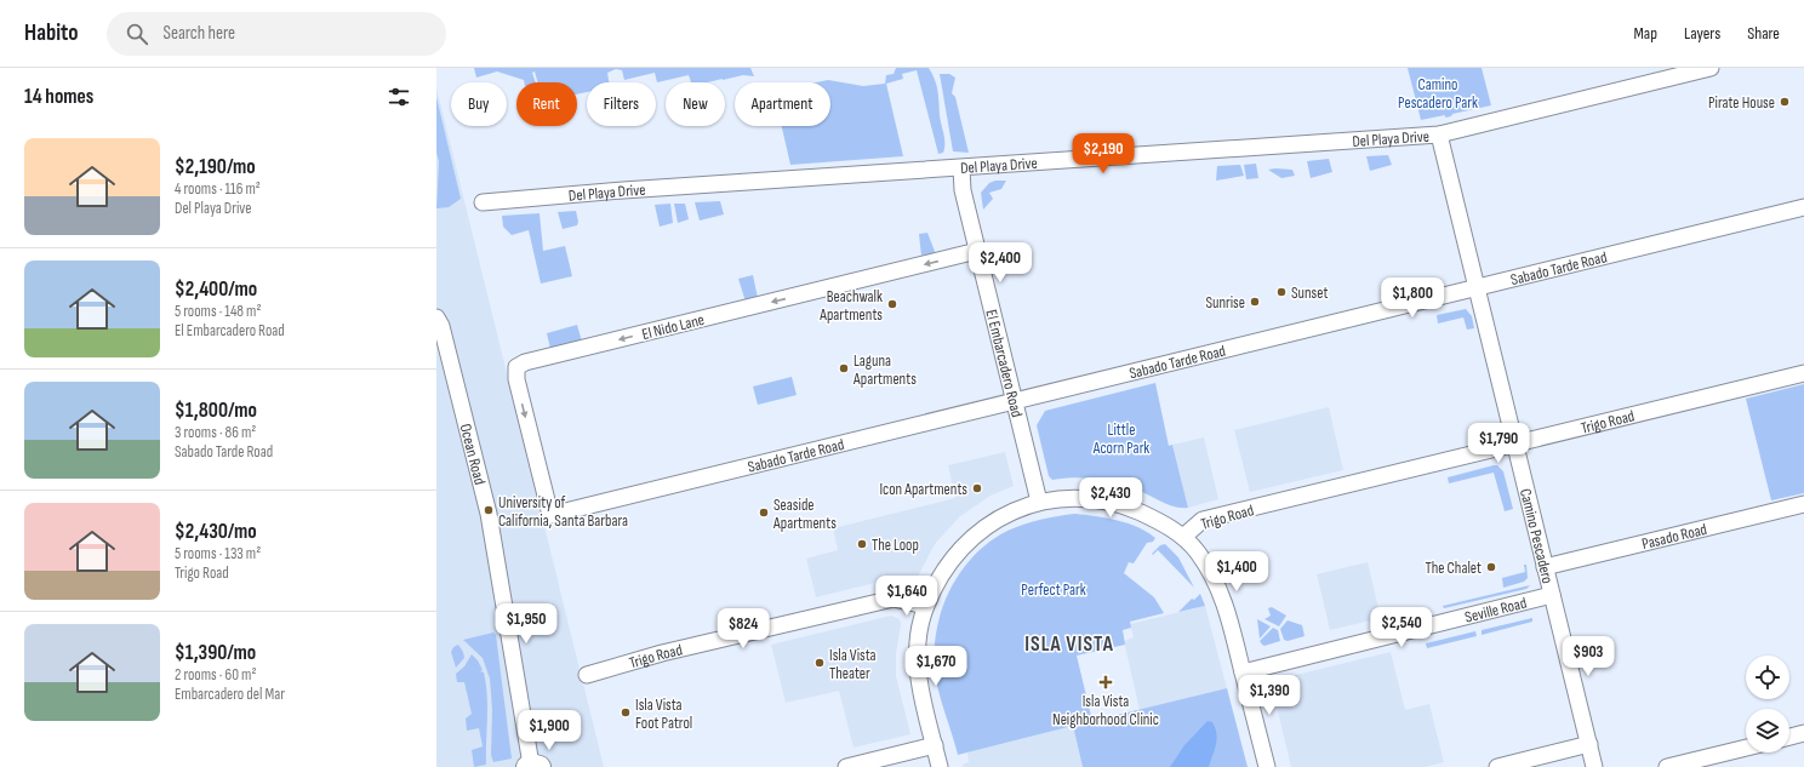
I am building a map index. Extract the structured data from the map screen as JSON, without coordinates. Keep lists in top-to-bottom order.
{
  "streets": {
    "street": [
      "Del Playa Drive",
      "Sabado Tarde Road",
      "El Nido Lane",
      "El Embarcadero Road",
      "Trigo Road",
      "Ocean Road",
      "Camino Pescadero",
      "Pasado Road",
      "Seville Road"
    ]
  },
  "crossings": [
    ["Del Playa Drive", "El Embarcadero Road"],
    ["Del Playa Drive", "Camino Pescadero"],
    ["Sabado Tarde Road", "El Nido Lane"],
    ["Sabado Tarde Road", "El Embarcadero Road"],
    ["Sabado Tarde Road", "Camino Pescadero"],
    ["El Nido Lane", "El Embarcadero Road"],
    ["El Embarcadero Road", "Trigo Road"],
    ["Trigo Road", "Camino Pescadero"],
    ["Camino Pescadero", "Pasado Road"],
    ["Camino Pescadero", "Seville Road"]
  ],
  "districts": ["ISLA VISTA"],
  "parks": ["Camino Pescadero Park", "Little Acorn Park", "Perfect Park"],
  "places": {
    "other": [
      "Pirate House",
      "Sunset",
      "Sunrise",
      "Beachwalk Apartments",
      "Laguna Apartments",
      "Icon Apartments",
      "University of California, Santa Barbara",
      "Seaside Apartments",
      "The Loop",
      "The Chalet",
      "Isla Vista Theater",
      "Isla Vista Foot Patrol"
    ],
    "health": ["Isla Vista Neighborhood Clinic"]
  },
  "page": {
    "header": "Habito",
    "search": "Search here",
    "nav": ["Map", "Layers", "Share"],
    "heading": "14 homes",
    "chip": [
      "Buy",
      "Rent",
      "Filters",
      "New",
      "Apartment"
    ],
    "list": [
      {
        "name": "$2,190/mo",
        "note": "4 rooms · 116 m² · Del Playa Drive"
      },
      {
        "name": "$2,400/mo",
        "note": "5 rooms · 148 m² · El Embarcadero Road"
      },
      {
        "name": "$1,800/mo",
        "note": "3 rooms · 86 m² · Sabado Tarde Road"
      },
      {
        "name": "$2,430/mo",
        "note": "5 rooms · 133 m² · Trigo Road"
      },
      {
        "name": "$1,390/mo",
        "note": "2 rooms · 60 m² · Embarcadero del Mar"
      }
    ],
    "price": [
      "$2,190",
      "$2,400",
      "$1,800",
      "$1,790",
      "$2,430",
      "$1,400",
      "$1,640",
      "$1,950",
      "$2,540",
      "$824",
      "$903",
      "$1,670",
      "$1,390",
      "$1,900"
    ]
  }
}
